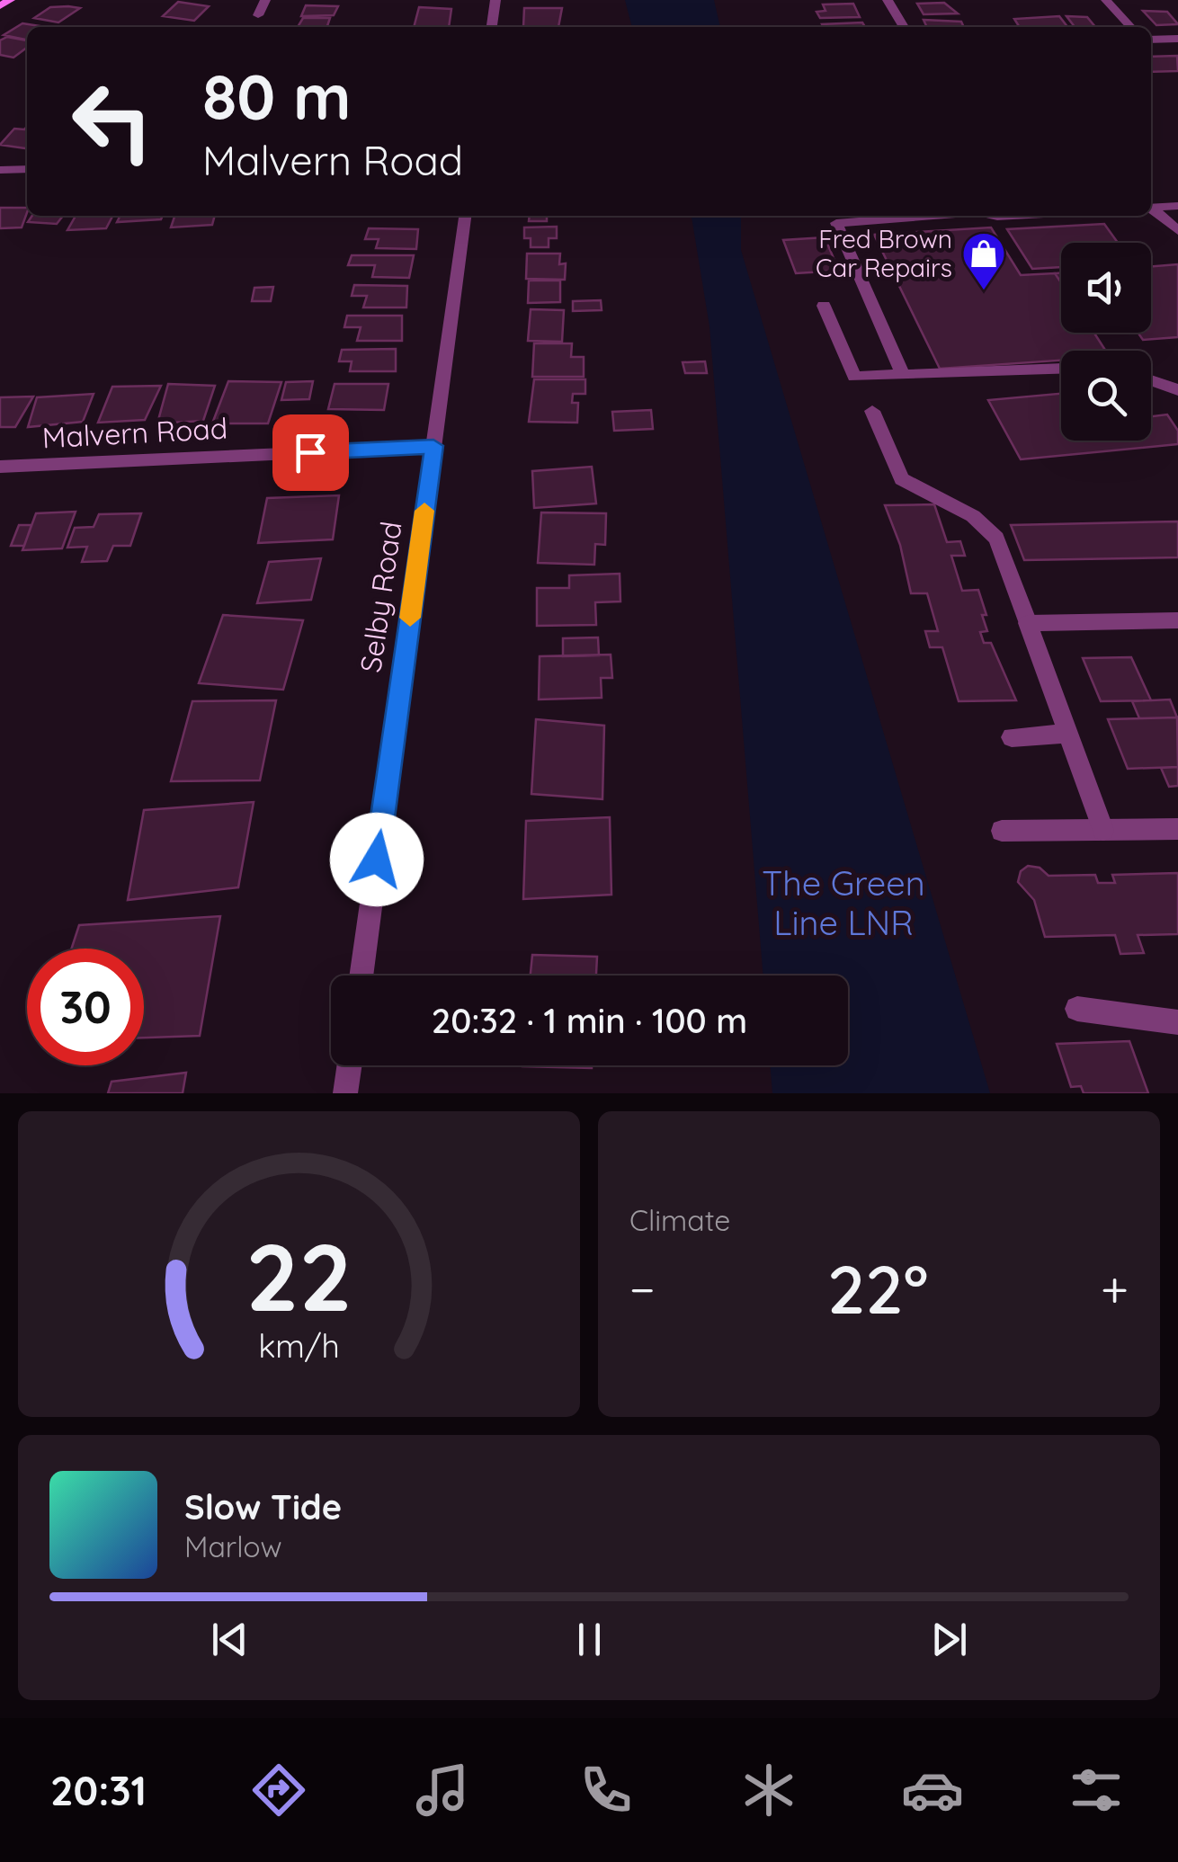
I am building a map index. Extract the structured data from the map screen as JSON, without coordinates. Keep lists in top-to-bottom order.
{
  "streets": {
    "street": ["Malvern Road", "Selby Road"]
  },
  "crossings": [
    ["Malvern Road", "Selby Road"]
  ],
  "parks": ["The Green Line LNR"],
  "places": {
    "shop": ["Fred Brown Car Repairs"]
  },
  "page": {
    "turn": ["80 m", "Malvern Road"],
    "limit": "30",
    "trip": "20:32 · 1 min · 100 m",
    "tile": "Climate",
    "heat": ["−", "22°", "+"],
    "song": ["Slow Tide", "Marlow"],
    "tabs": "20:31",
    "gauge": ["22", "km/h"]
  }
}
